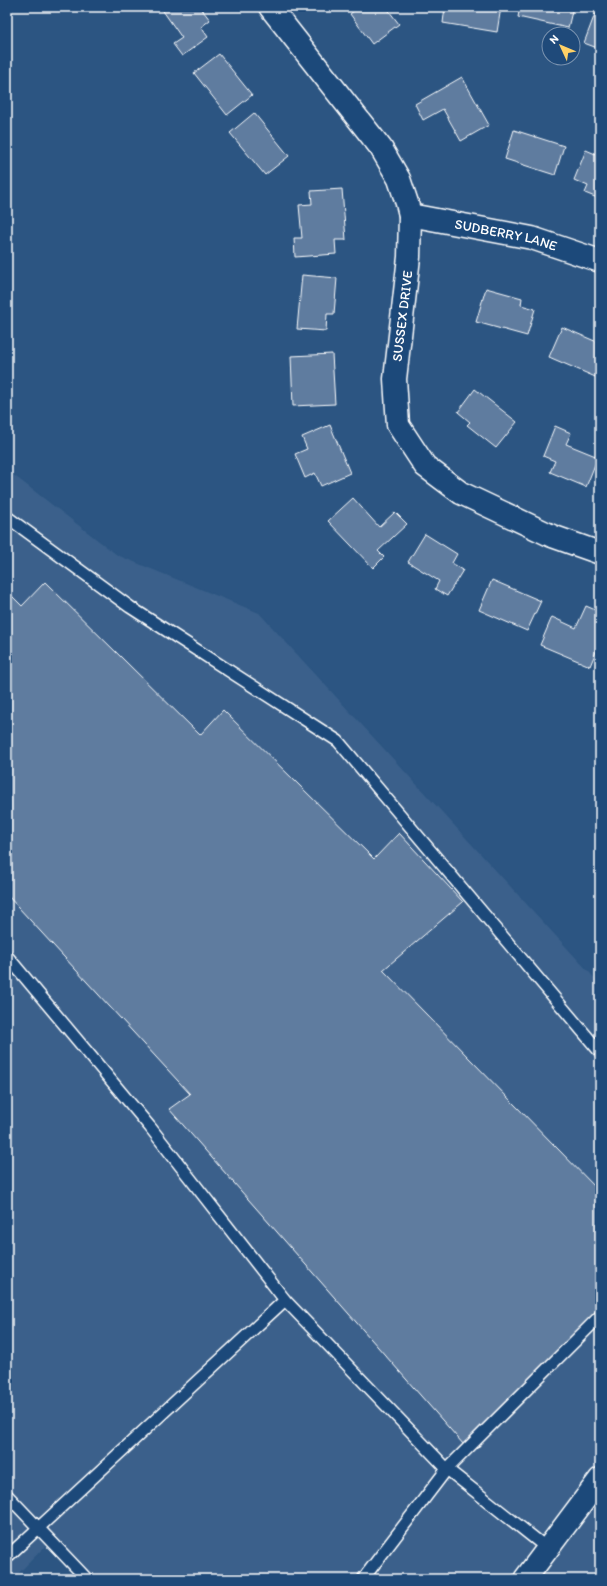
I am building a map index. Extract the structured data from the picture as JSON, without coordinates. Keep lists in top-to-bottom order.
{
  "streets": {
    "street": ["SUDBERRY LANE", "SUSSEX DRIVE"]
  },
  "crossings": [
    ["SUDBERRY LANE", "SUSSEX DRIVE"]
  ],
  "north": "top left"
}
